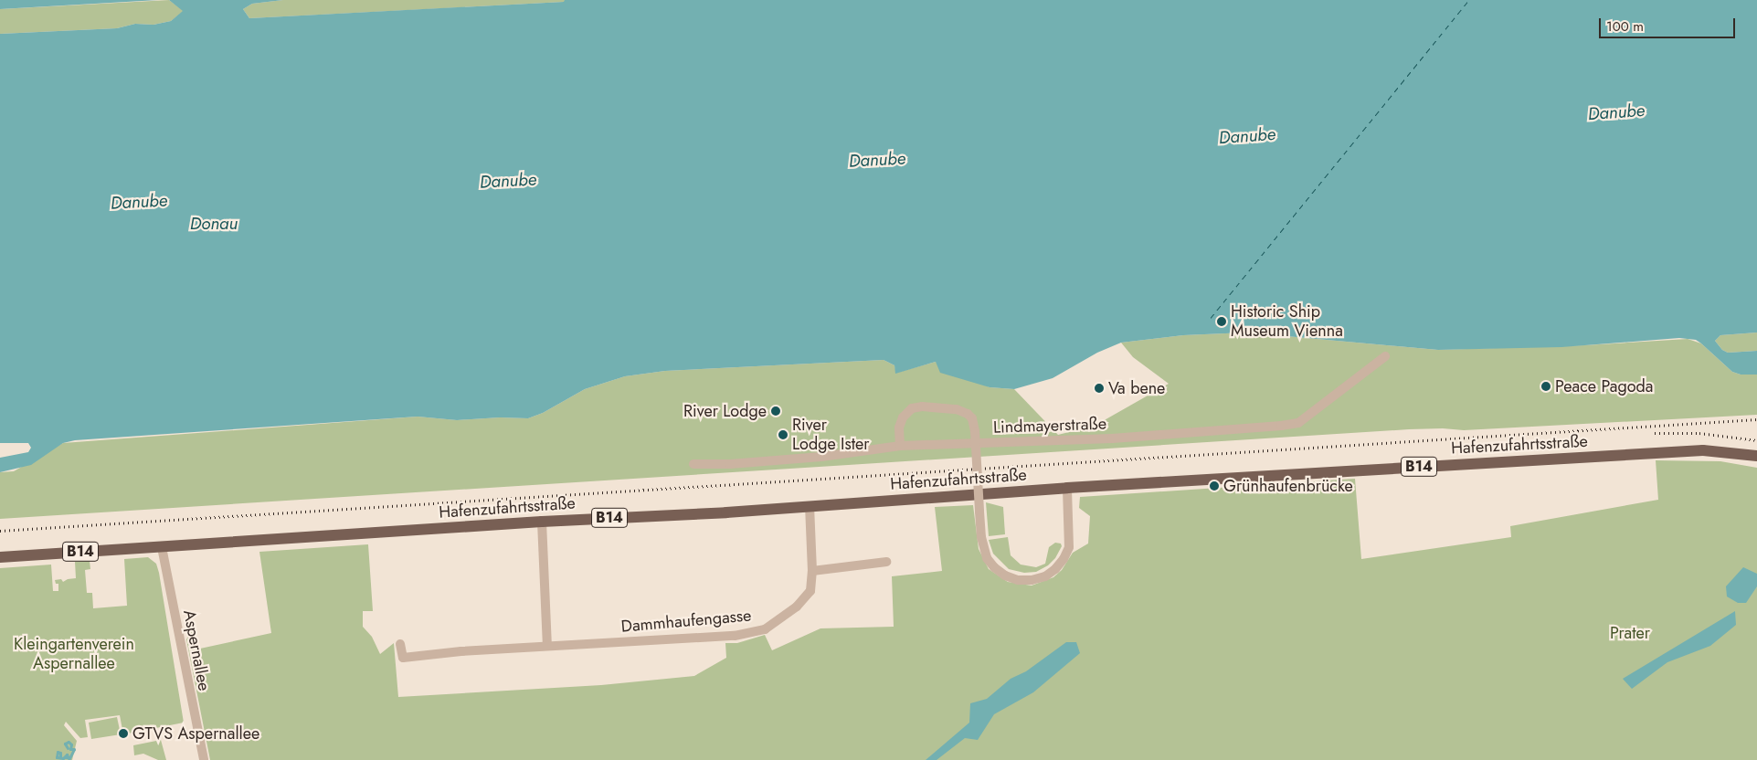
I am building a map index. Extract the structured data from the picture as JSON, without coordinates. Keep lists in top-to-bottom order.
{
  "streets": {
    "main road": ["Hafenzufahrtsstraße", "B14"],
    "street": ["Lindmayerstraße", "Dammhaufengasse", "Aspernallee"]
  },
  "crossings": [
    ["Hafenzufahrtsstraße", "B14"],
    ["Hafenzufahrtsstraße", "Dammhaufengasse"],
    ["Hafenzufahrtsstraße", "Aspernallee"],
    ["B14", "Aspernallee"]
  ],
  "water": ["Danube", "Donau"],
  "parks": ["Prater", "Kleingartenverein Aspernallee"],
  "places": [
    "Historic Ship Museum Vienna",
    "Peace Pagoda",
    "Va bene",
    "River Lodge",
    "River Lodge Ister",
    "Grünhaufenbrücke",
    "GTVS Aspernallee"
  ],
  "scale_bar": "100 m"
}
